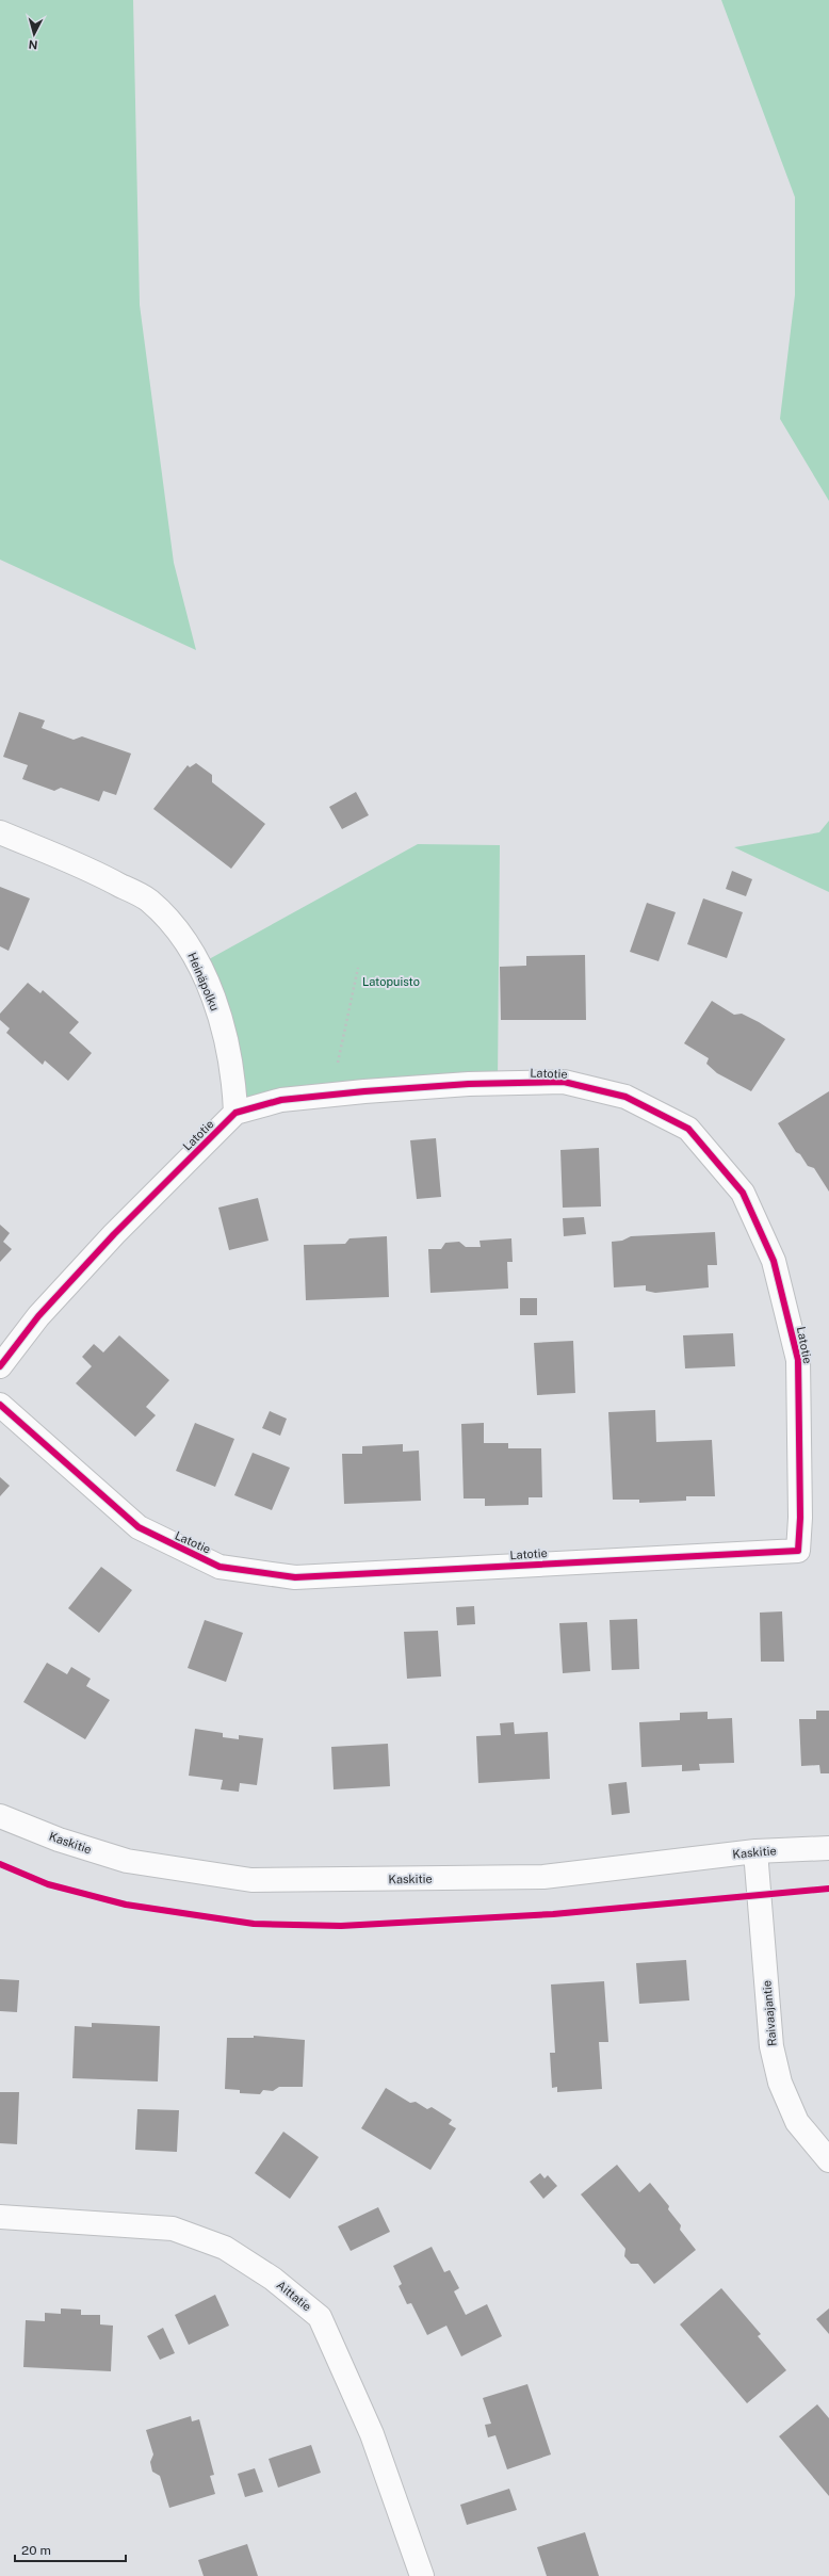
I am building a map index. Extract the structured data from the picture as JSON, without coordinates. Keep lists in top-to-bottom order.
{
  "streets": {
    "street": [
      "Heinäpolku",
      "Latotie",
      "Kaskitie",
      "Raivaajantie",
      "Aittatie"
    ]
  },
  "crossings": [
    ["Heinäpolku", "Latotie"],
    ["Kaskitie", "Raivaajantie"]
  ],
  "parks": ["Latopuisto"],
  "scale_bar": "20 m",
  "north": "bottom"
}
